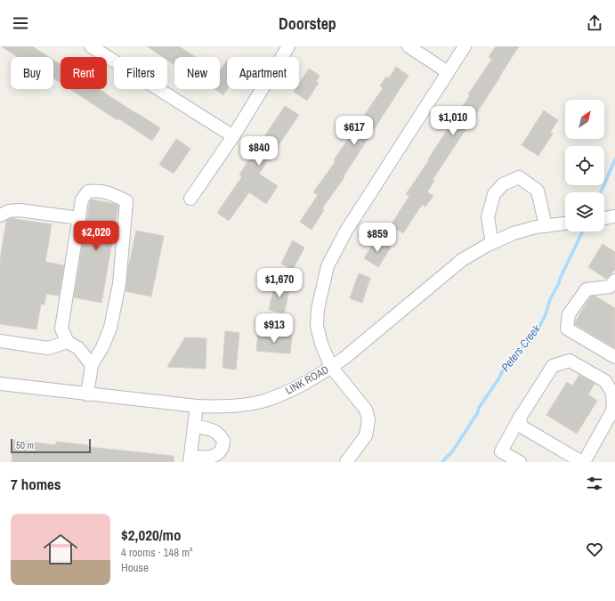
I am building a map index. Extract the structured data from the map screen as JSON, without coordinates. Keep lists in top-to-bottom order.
{
  "streets": {
    "street": ["LINK ROAD"]
  },
  "water": ["Peters Creek"],
  "scale_bar": "50 m",
  "north": "top right",
  "page": {
    "header": "Doorstep",
    "chip": [
      "Buy",
      "Rent",
      "Filters",
      "New",
      "Apartment"
    ],
    "price": [
      "$1,010",
      "$617",
      "$840",
      "$2,020",
      "$859",
      "$1,670",
      "$913"
    ],
    "scale": "50 m",
    "heading": "7 homes",
    "list": [
      {
        "name": "$2,020/mo",
        "note": "4 rooms · 148 m² · House"
      }
    ]
  }
}
